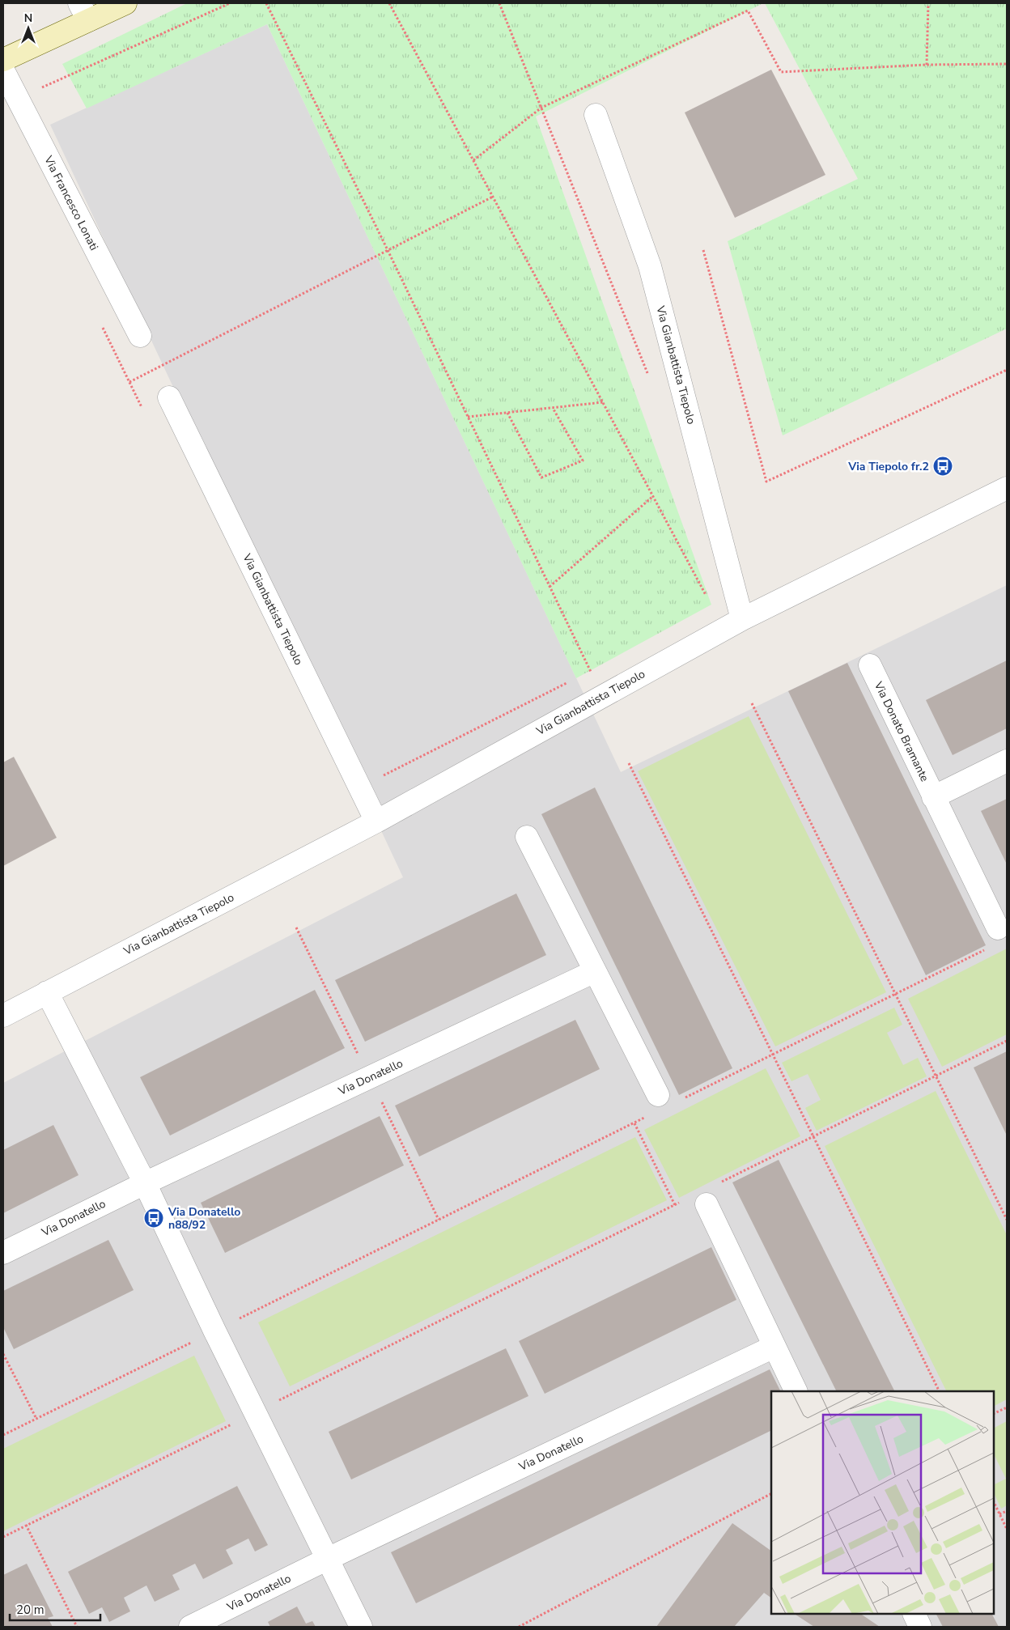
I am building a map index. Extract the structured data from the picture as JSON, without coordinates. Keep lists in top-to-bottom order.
{
  "streets": {
    "street": [
      "Via Francesco Lonati",
      "Via Gianbattista Tiepolo",
      "Via Donato Bramante",
      "Via Donatello"
    ]
  },
  "places": {
    "bus stop": ["Via Tiepolo fr.2", "Via Donatello n88/92"]
  },
  "scale_bar": "20 m",
  "north": "top"
}
